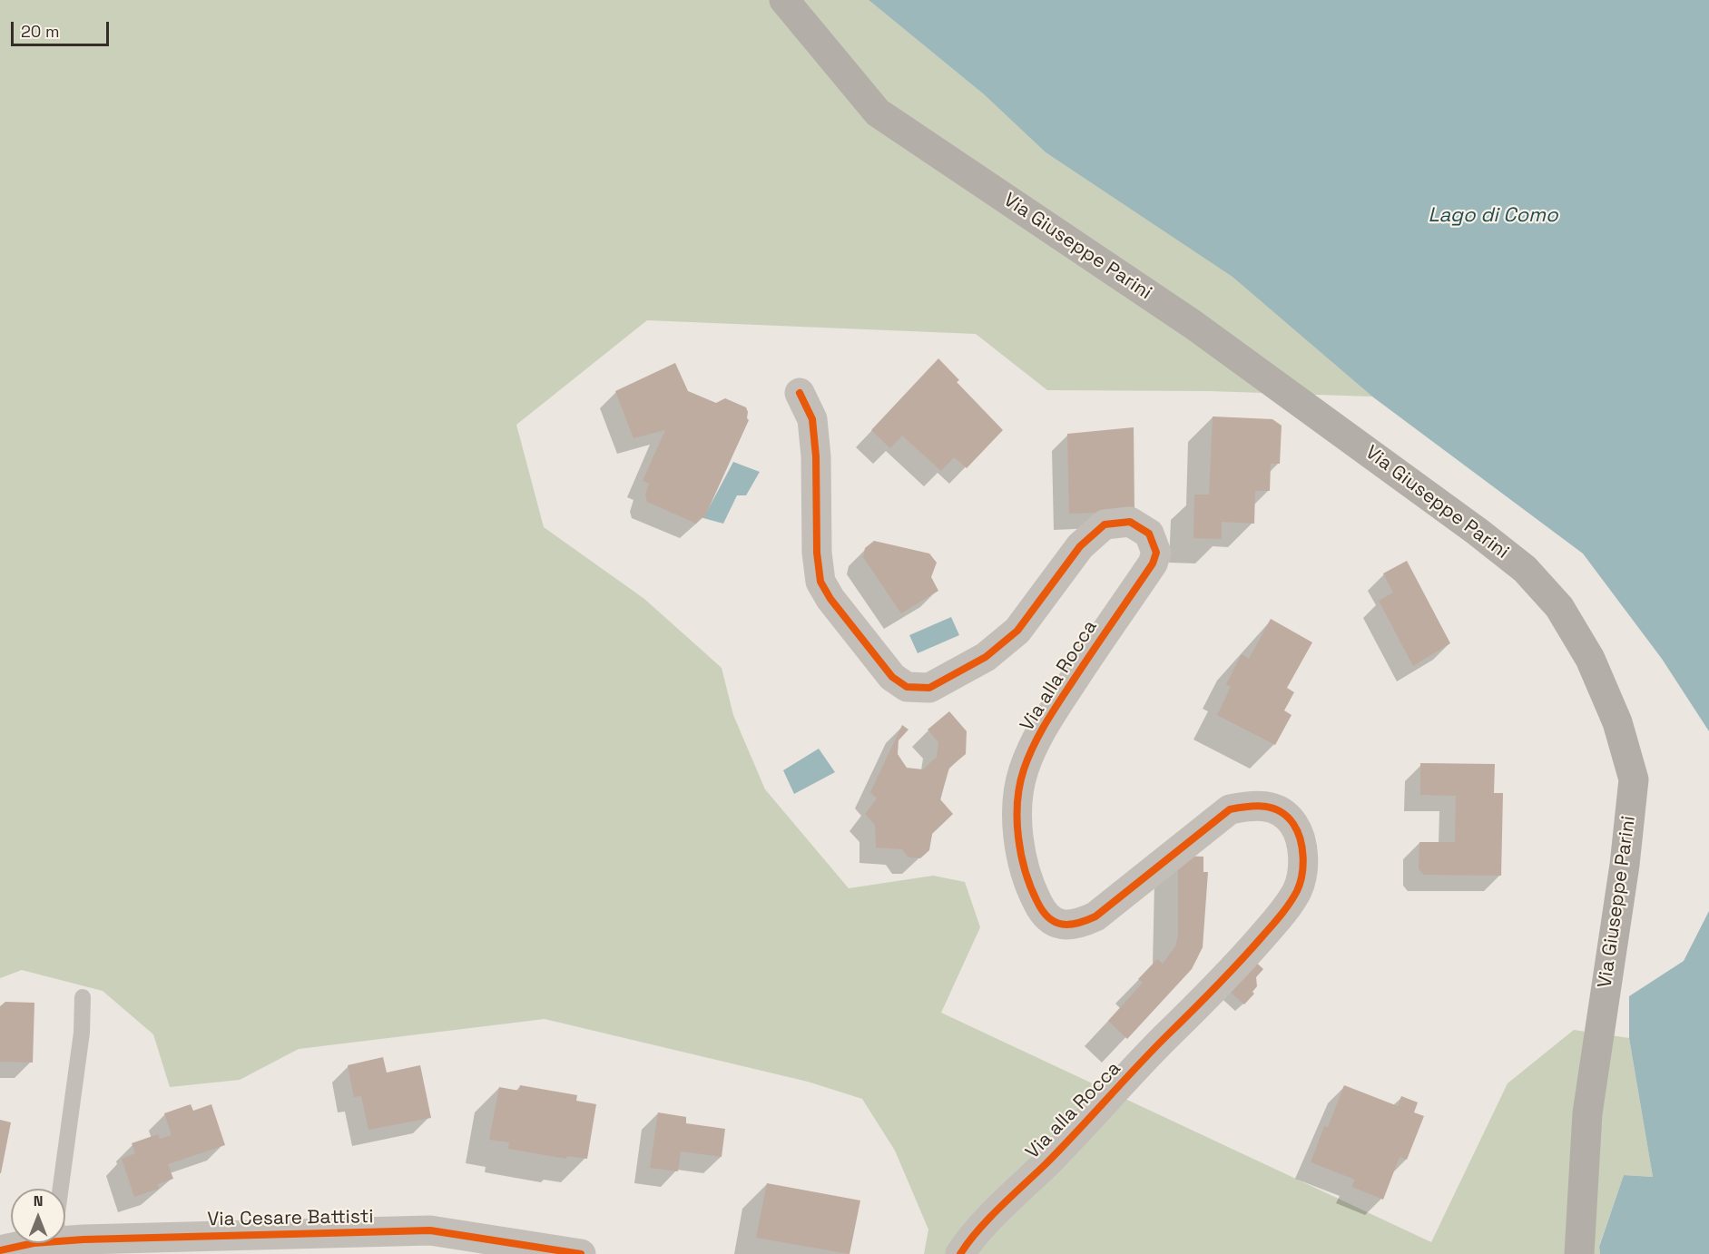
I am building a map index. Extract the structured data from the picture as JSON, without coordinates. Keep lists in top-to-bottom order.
{
  "streets": {
    "main road": ["Via Giuseppe Parini"],
    "street": ["Via alla Rocca", "Via Cesare Battisti"]
  },
  "water": ["Lago di Como"],
  "scale_bar": "20 m",
  "north": "top"
}
